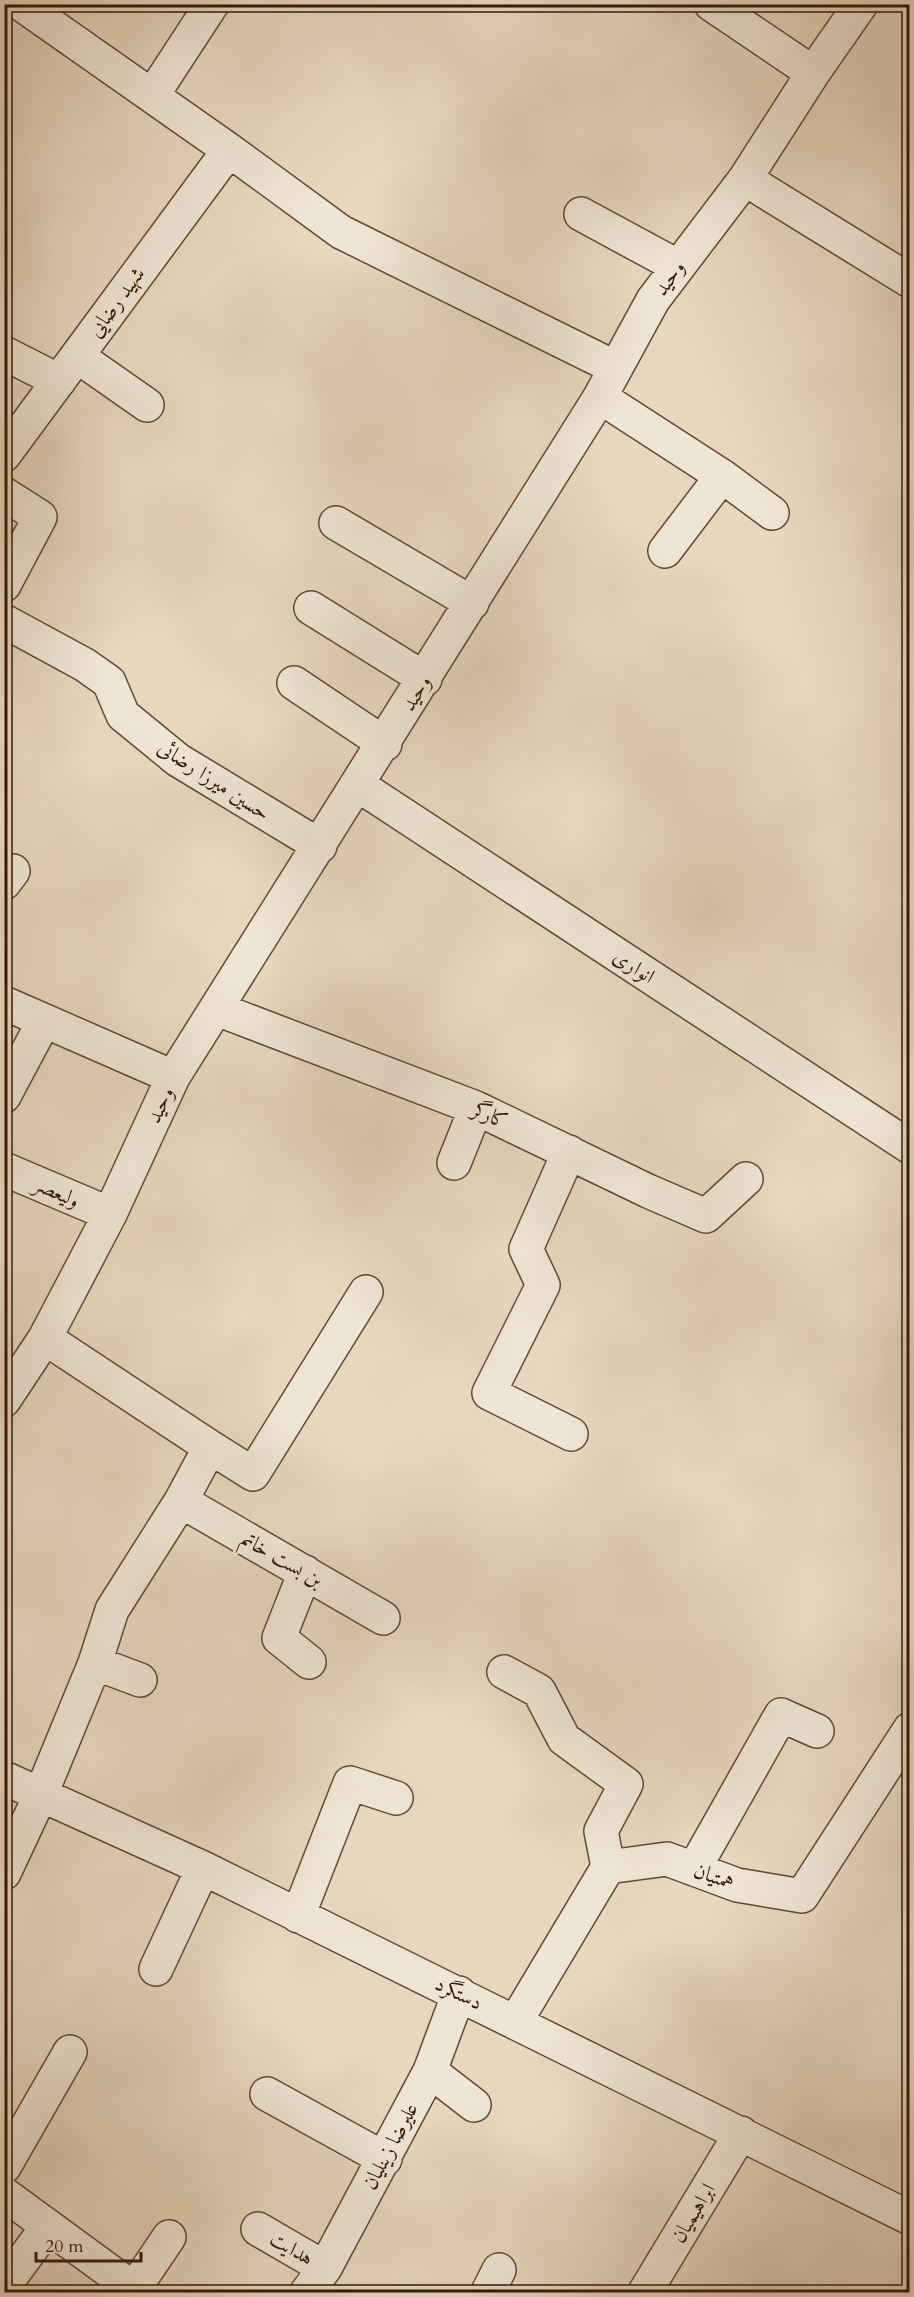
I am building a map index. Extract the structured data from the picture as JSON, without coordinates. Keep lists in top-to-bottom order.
{
  "streets": {
    "street": [
      "وحید",
      "شهید رضایی",
      "حسین میرزا رضائی",
      "انواری",
      "کارگر",
      "ولیعصر",
      "بن بست خاتم",
      "همتیان",
      "دستگرد",
      "علیرضا زینلیان",
      "ابراهیمیان",
      "هدایت"
    ]
  },
  "crossings": [
    ["وحید", "حسین میرزا رضائی"],
    ["وحید", "انواری"],
    ["وحید", "کارگر"],
    ["وحید", "ولیعصر"],
    ["دستگرد", "علیرضا زینلیان"],
    ["دستگرد", "ابراهیمیان"],
    ["علیرضا زینلیان", "هدایت"]
  ],
  "scale_bar": "20 m"
}
